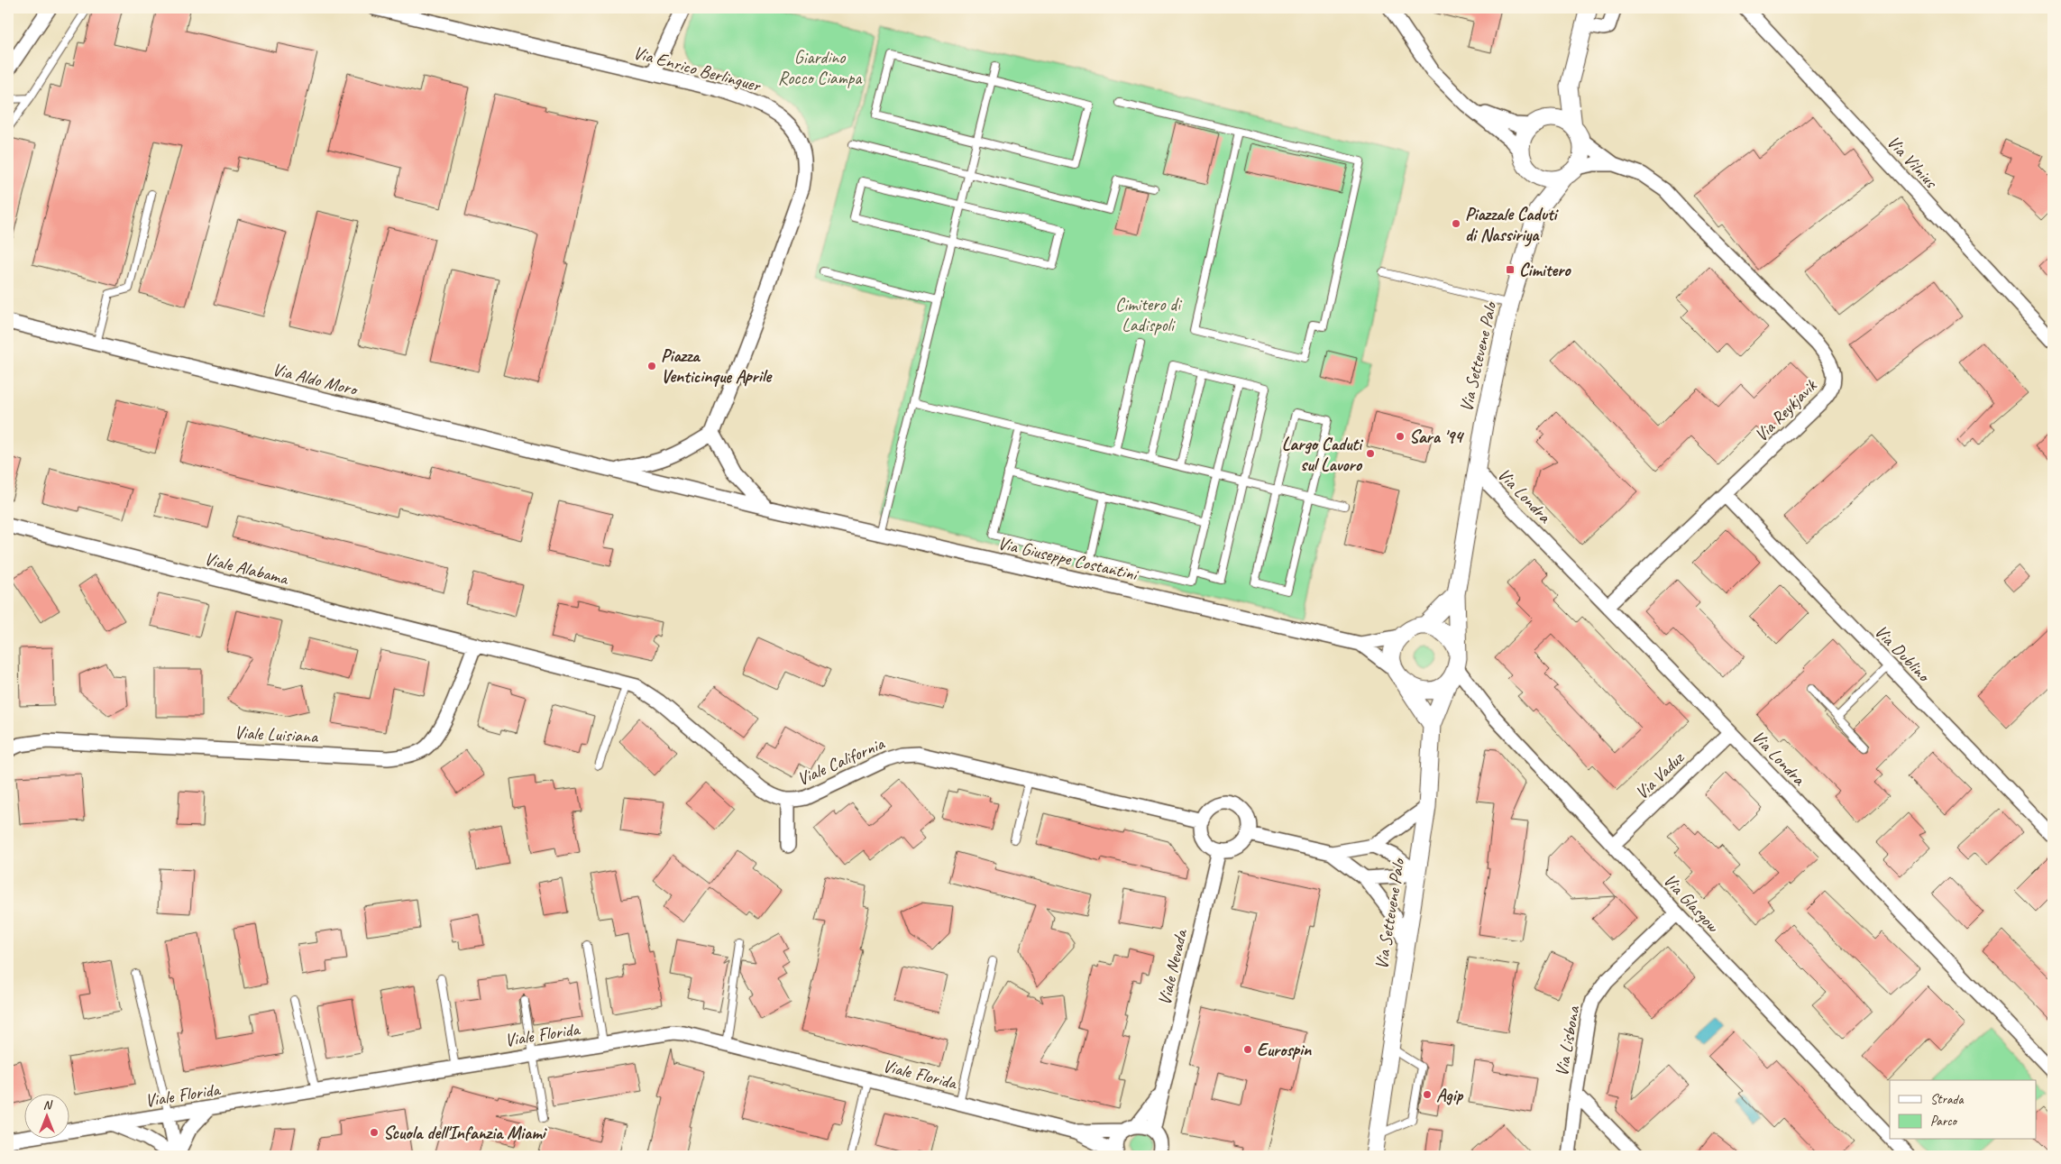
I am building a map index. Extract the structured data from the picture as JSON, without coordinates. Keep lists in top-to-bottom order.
{
  "streets": {
    "street": [
      "Via Enrico Berlinguer",
      "Via Vilnius",
      "Via Settevene Palo",
      "Via Aldo Moro",
      "Via Reykjavik",
      "Via Londra",
      "Via Giuseppe Costantini",
      "Viale Alabama",
      "Via Dublino",
      "Viale Luisiana",
      "Viale California",
      "Via Vaduz",
      "Via Glasgow",
      "Viale Nevada",
      "Viale Florida",
      "Via Lisbona"
    ]
  },
  "crossings": [
    ["Via Settevene Palo", "Via Reykjavik"],
    ["Via Settevene Palo", "Via Londra"],
    ["Via Settevene Palo", "Via Glasgow"],
    ["Via Aldo Moro", "Via Giuseppe Costantini"],
    ["Via Reykjavik", "Via Londra"],
    ["Via Reykjavik", "Via Dublino"],
    ["Via Londra", "Via Vaduz"],
    ["Viale Alabama", "Viale Luisiana"],
    ["Viale Alabama", "Viale California"],
    ["Viale Luisiana", "Viale California"],
    ["Viale California", "Viale Nevada"],
    ["Via Vaduz", "Via Glasgow"],
    ["Via Glasgow", "Via Lisbona"],
    ["Viale Nevada", "Viale Florida"]
  ],
  "parks": ["Giardino Rocco Ciampa", "Cimitero di Ladispoli"],
  "places": {
    "other": [
      "Piazzale Caduti di Nassiriya",
      "Piazza Venticinque Aprile",
      "Sara '94",
      "Largo Caduti sul Lavoro",
      "Eurospin",
      "Agip",
      "Scuola dell'Infanzia Miami"
    ],
    "transit": ["Cimitero"]
  },
  "legend": ["Strada", "Parco"],
  "north": "top"
}
